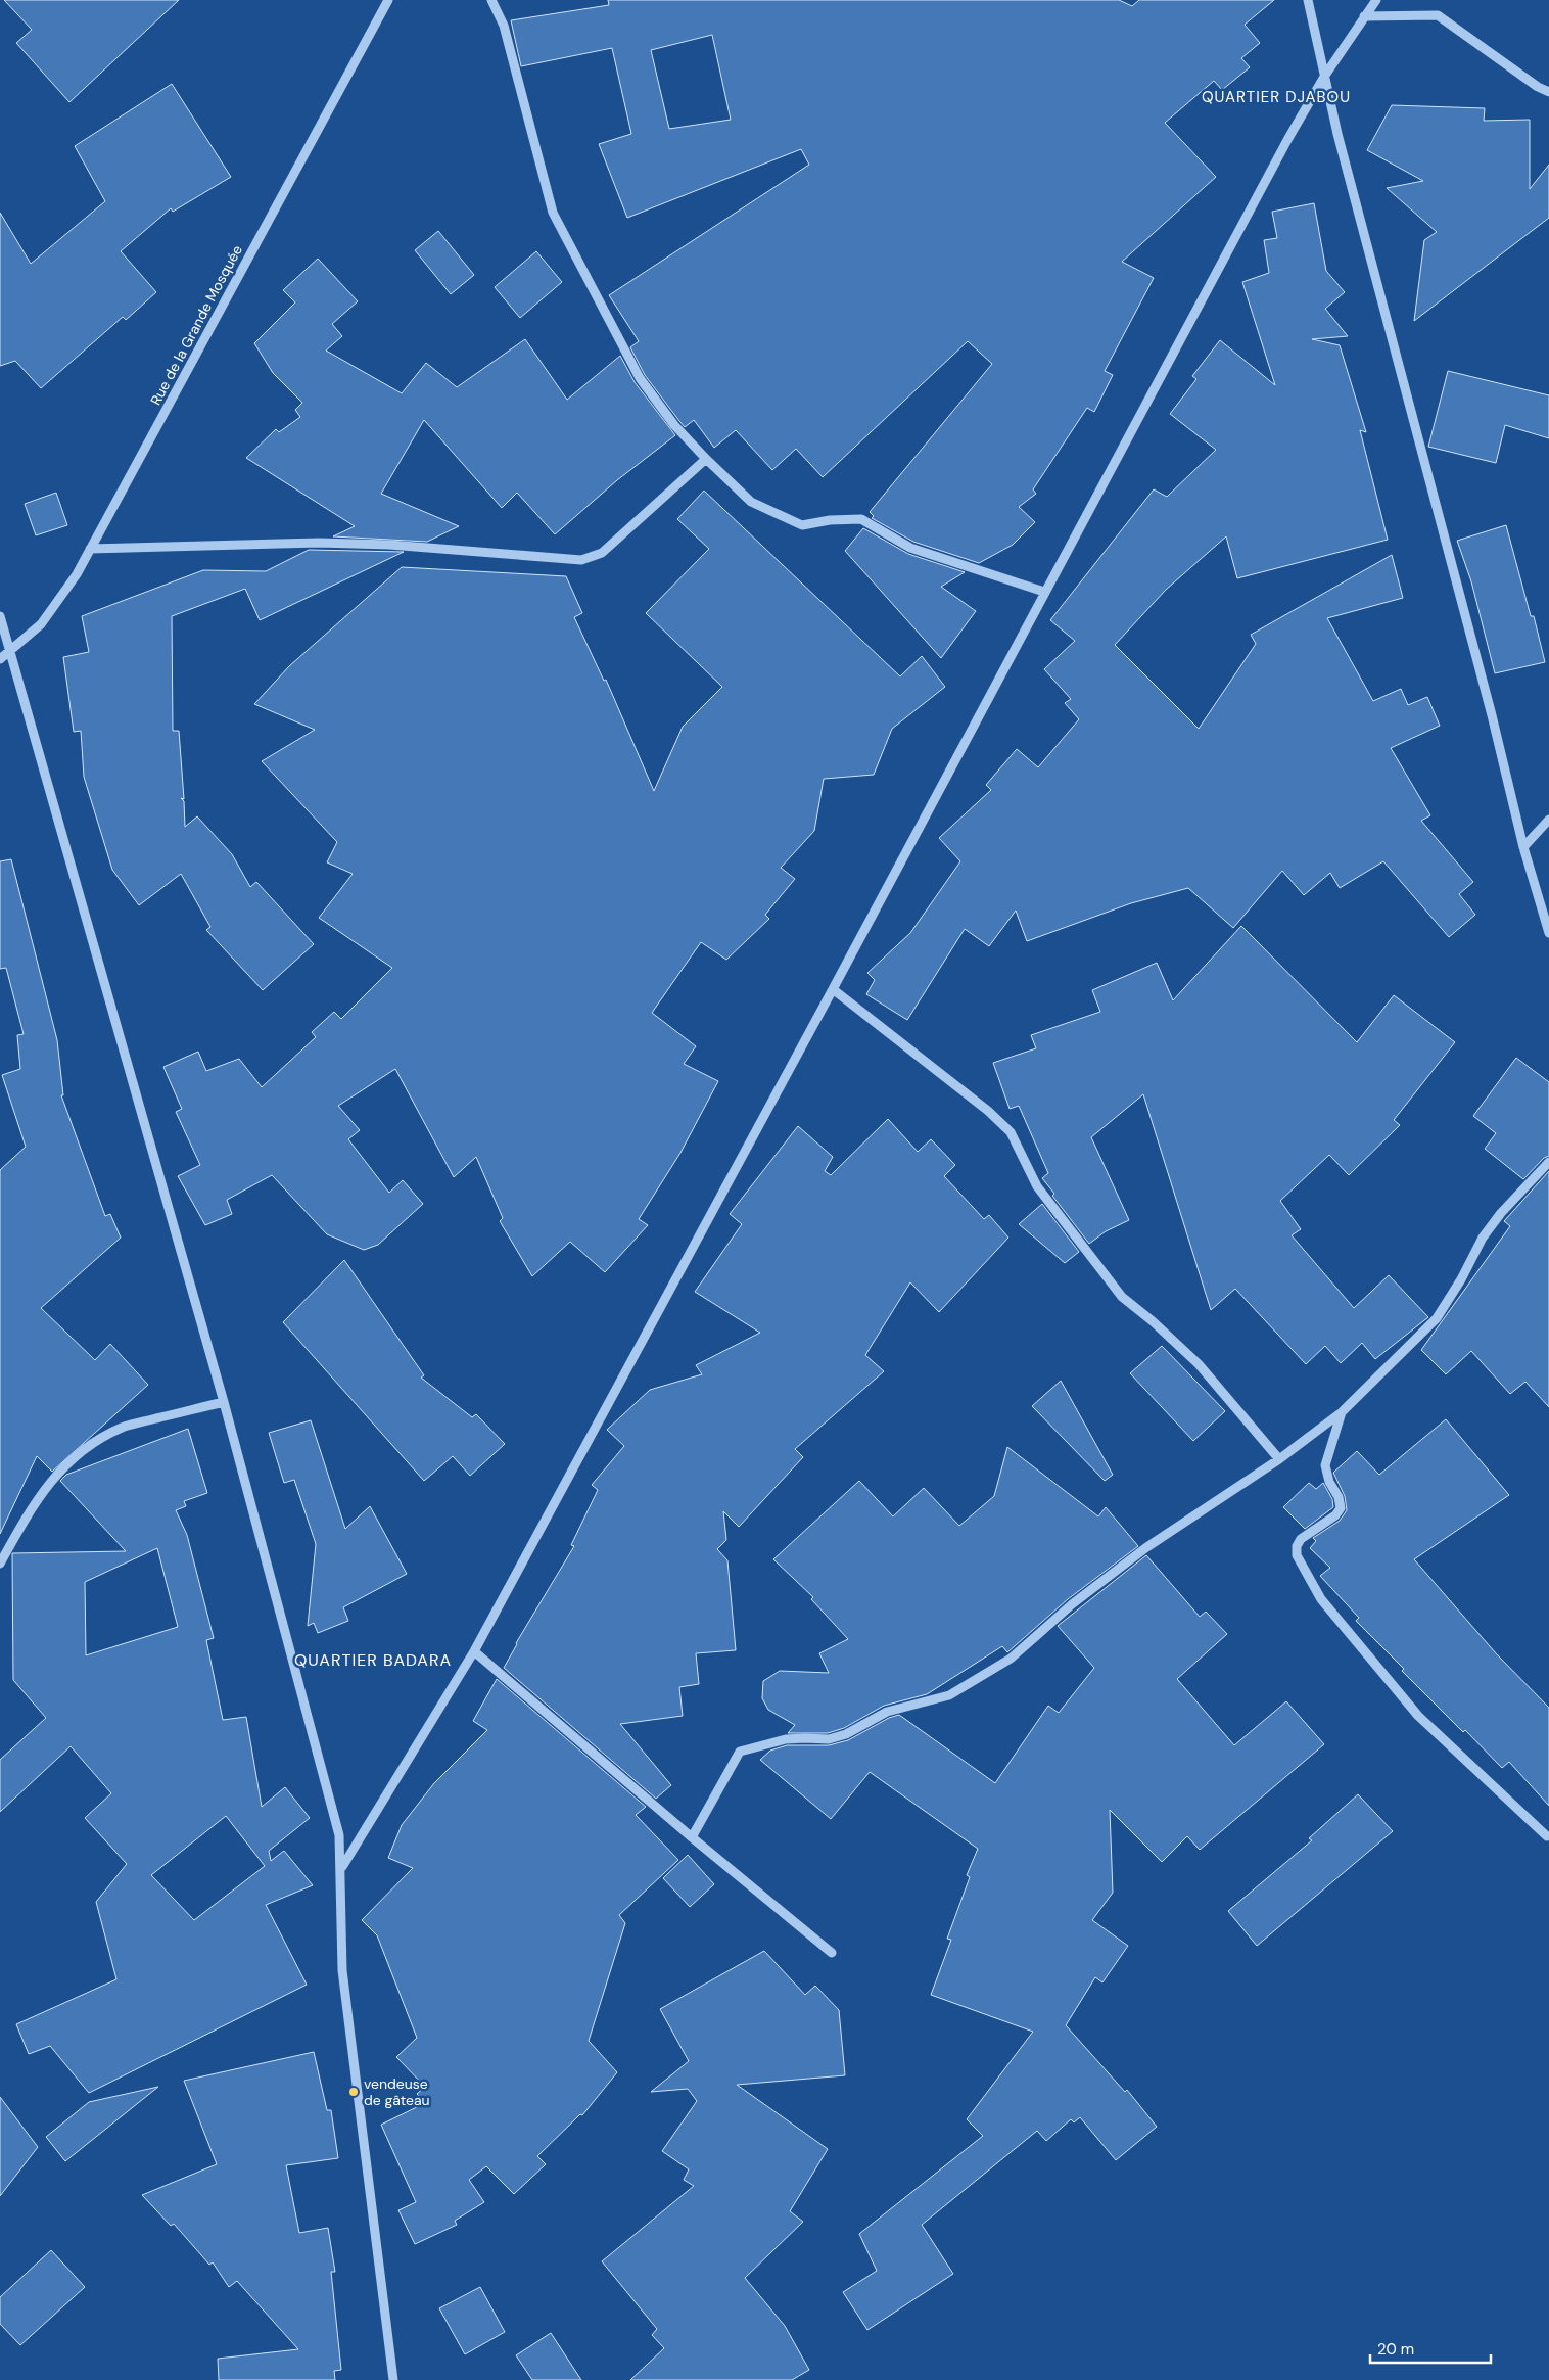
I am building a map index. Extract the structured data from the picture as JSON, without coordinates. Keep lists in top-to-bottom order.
{
  "streets": {
    "street": ["Rue de la Grande Mosquée"]
  },
  "districts": ["QUARTIER DJABOU", "QUARTIER BADARA"],
  "places": ["vendeuse de gâteau"],
  "scale_bar": "20 m"
}
